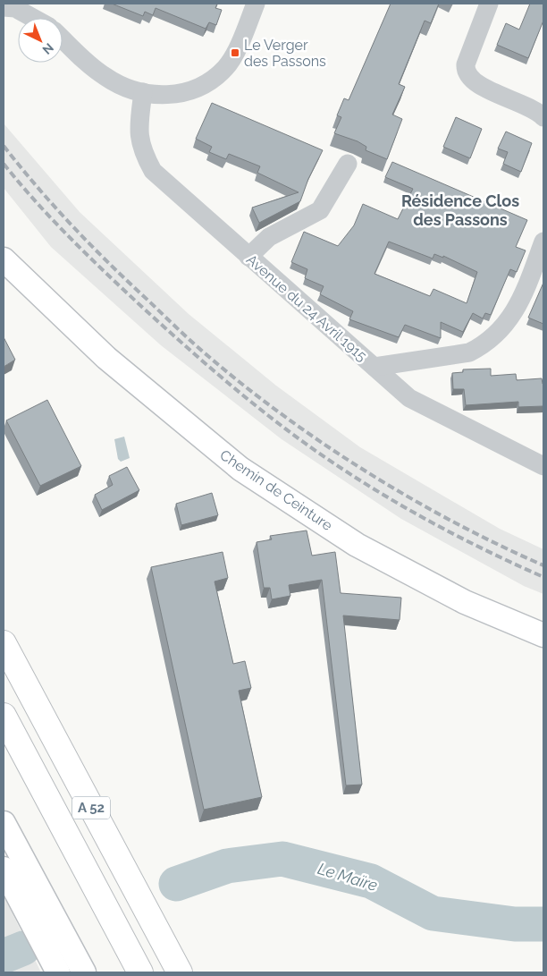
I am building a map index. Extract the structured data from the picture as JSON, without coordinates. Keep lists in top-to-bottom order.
{
  "streets": {
    "highway": ["A 52"],
    "main road": ["Chemin de Ceinture"],
    "street": ["Avenue du 24 Avril 1915"]
  },
  "districts": ["Résidence Clos des Passons"],
  "water": ["Le Maïre"],
  "places": {
    "transit": ["Le Verger des Passons"]
  },
  "north": "bottom right"
}
